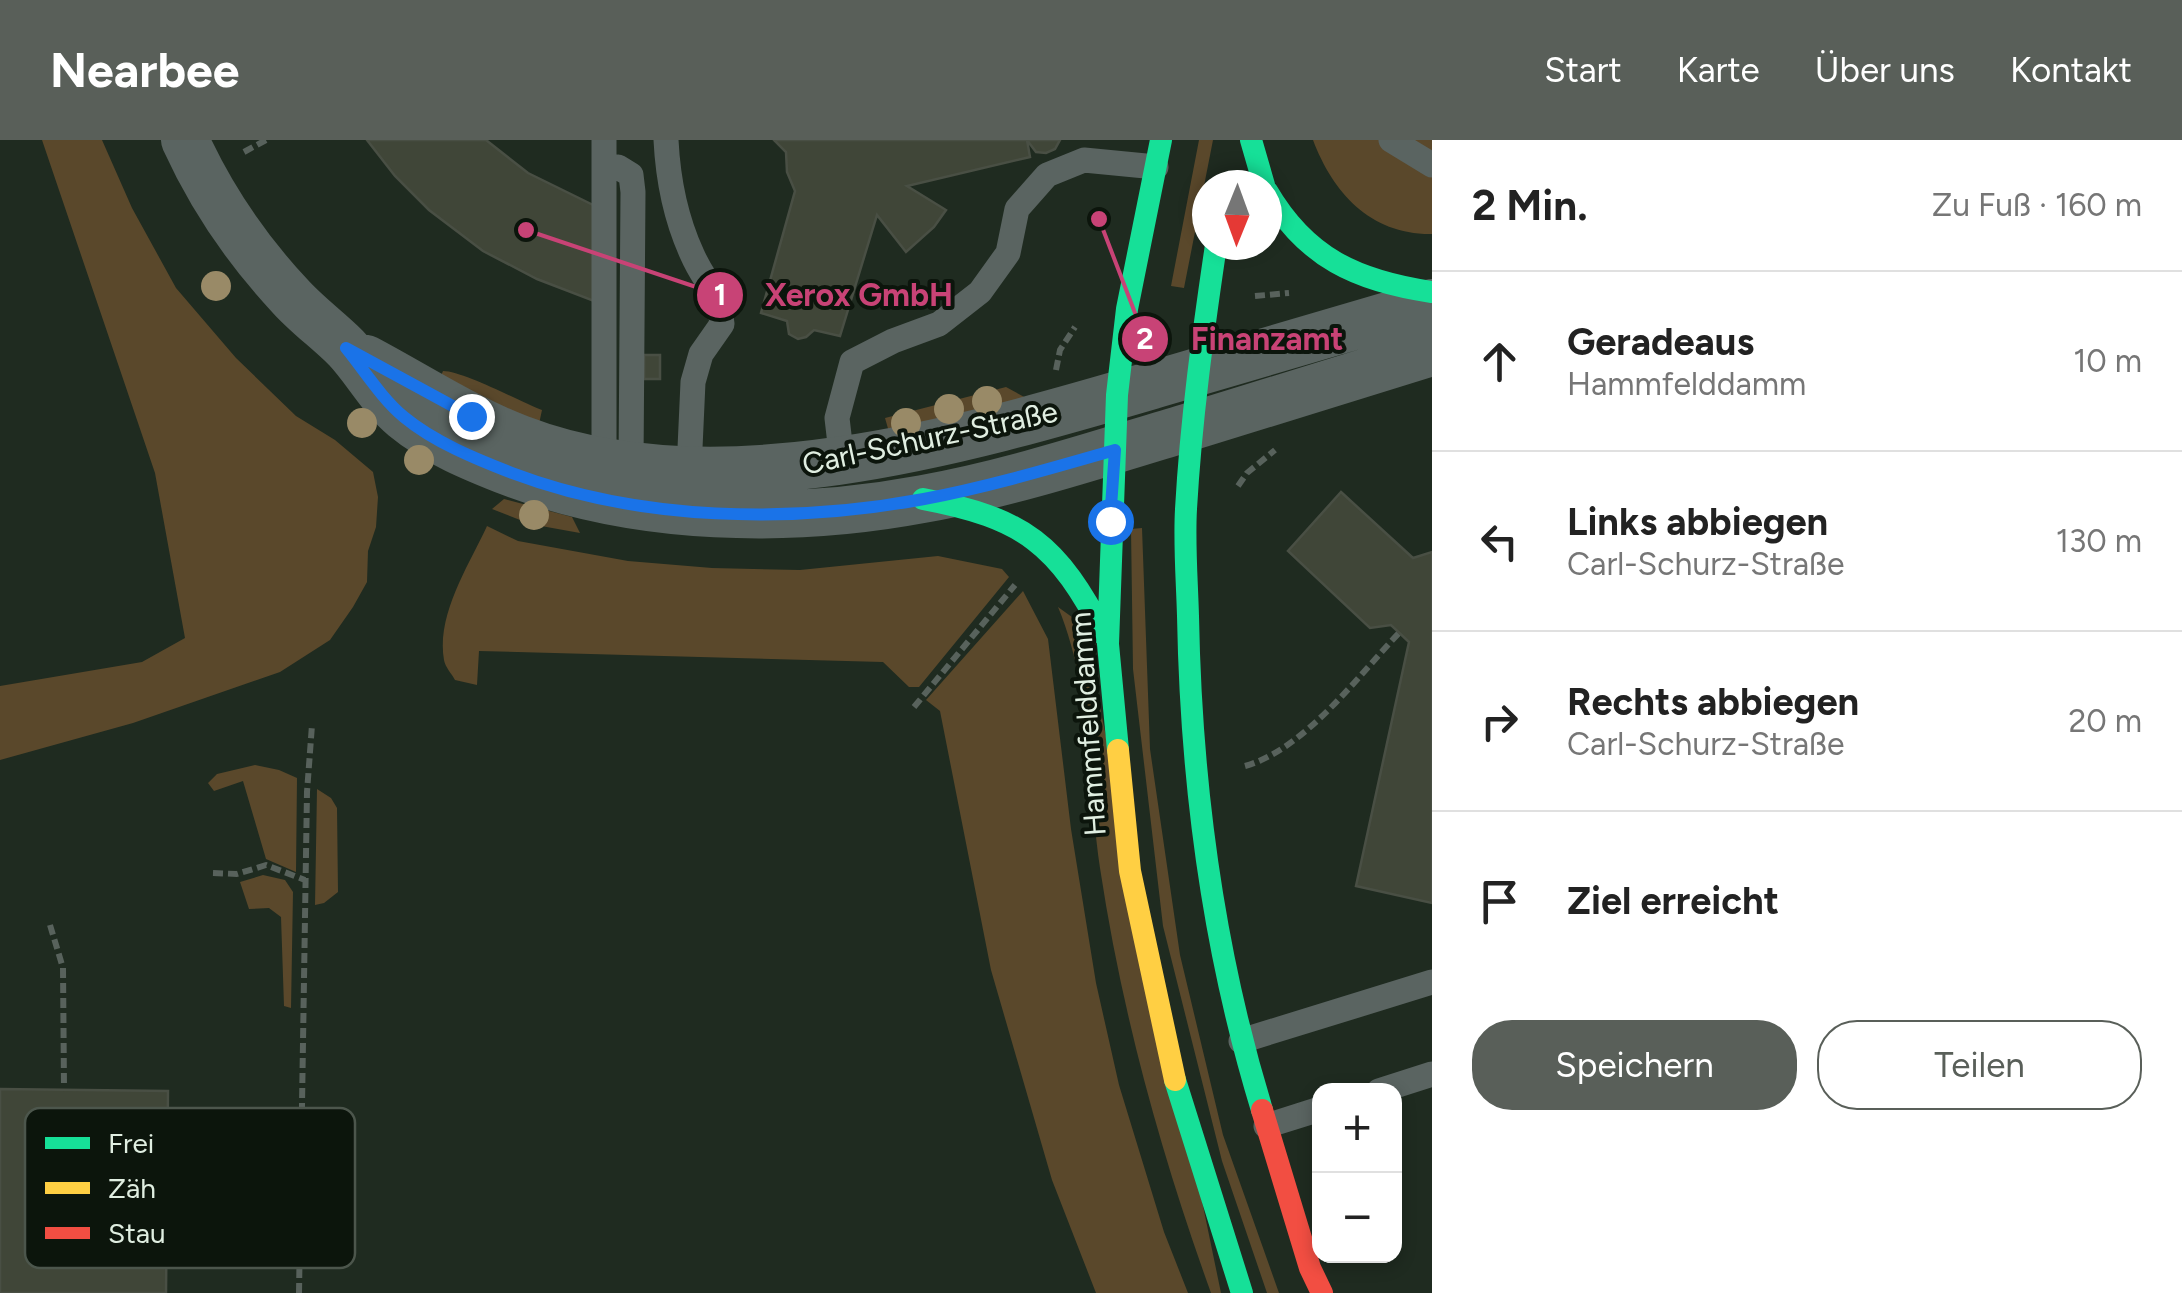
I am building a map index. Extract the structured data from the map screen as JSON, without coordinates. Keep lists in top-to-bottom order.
{
  "streets": {
    "main road": ["Hammfelddamm"],
    "street": ["Carl-Schurz-Straße"]
  },
  "crossings": [
    ["Carl-Schurz-Straße", "Hammfelddamm"]
  ],
  "places": ["Finanzamt", "Xerox GmbH"],
  "legend": ["Frei", "Zäh", "Stau"],
  "north": "bottom",
  "page": {
    "header": "Nearbee",
    "nav": [
      "Start",
      "Karte",
      "Über uns",
      "Kontakt"
    ],
    "heading": ["2 Min.", "Zu Fuß · 160 m"],
    "list": [
      ["Geradeaus", "Hammfelddamm", "10 m"],
      ["Links abbiegen", "Carl-Schurz-Straße", "130 m"],
      ["Rechts abbiegen", "Carl-Schurz-Straße", "20 m"],
      "Ziel erreicht"
    ],
    "buttons": ["Speichern", "Teilen"],
    "map_buttons": ["+", "−"]
  }
}
